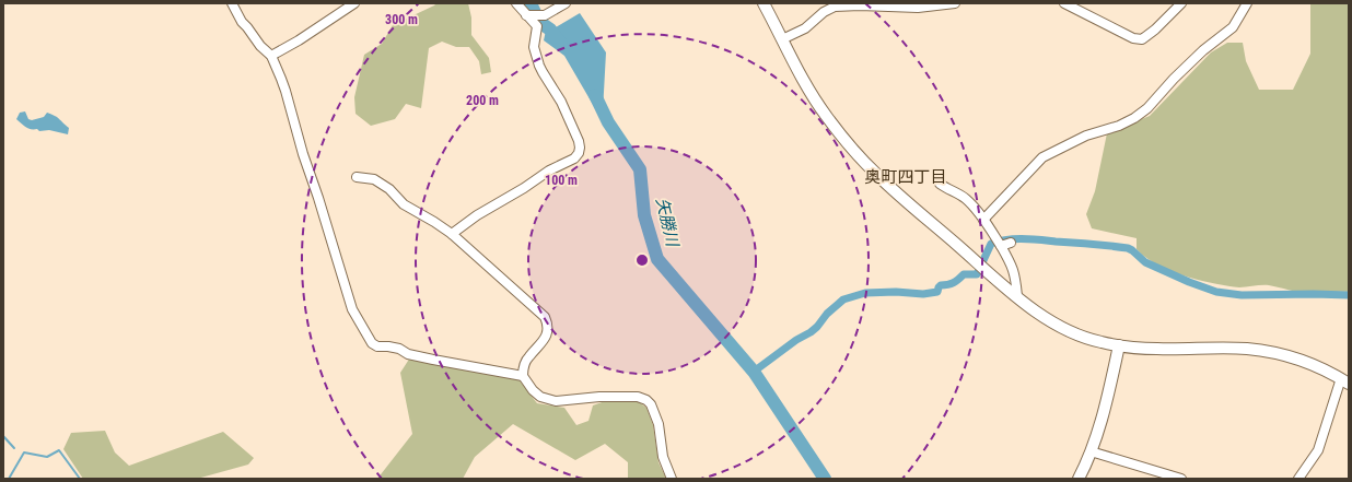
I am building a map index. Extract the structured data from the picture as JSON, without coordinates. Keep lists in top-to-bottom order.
{
  "districts": ["奥町四丁目"],
  "water": ["矢勝川"],
  "rings": ["300 m", "200 m", "100 m"]
}
